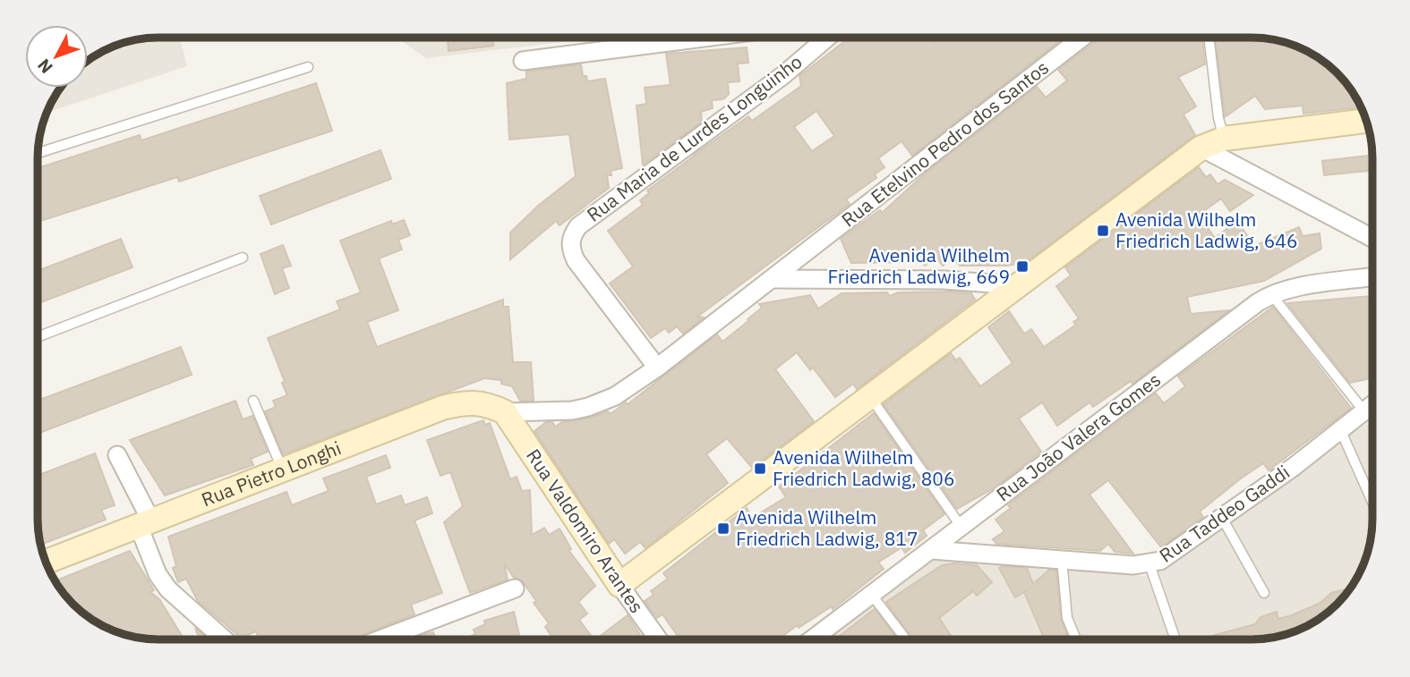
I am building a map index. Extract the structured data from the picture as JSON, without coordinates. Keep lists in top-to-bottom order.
{
  "streets": {
    "street": [
      "Rua Maria de Lurdes Longuinho",
      "Rua Etelvino Pedro dos Santos",
      "Rua João Valera Gomes",
      "Rua Pietro Longhi",
      "Rua Taddeo Gaddi",
      "Rua Valdomiro Arantes"
    ]
  },
  "crossings": [
    ["Rua Maria de Lurdes Longuinho", "Rua Etelvino Pedro dos Santos"],
    ["Rua Etelvino Pedro dos Santos", "Rua Pietro Longhi"],
    ["Rua Etelvino Pedro dos Santos", "Rua Valdomiro Arantes"],
    ["Rua João Valera Gomes", "Rua Taddeo Gaddi"],
    ["Rua Pietro Longhi", "Rua Valdomiro Arantes"]
  ],
  "places": {
    "transit": [
      "Avenida Wilhelm Friedrich Ladwig, 646",
      "Avenida Wilhelm Friedrich Ladwig, 669",
      "Avenida Wilhelm Friedrich Ladwig, 806",
      "Avenida Wilhelm Friedrich Ladwig, 817"
    ]
  },
  "north": "bottom left"
}
